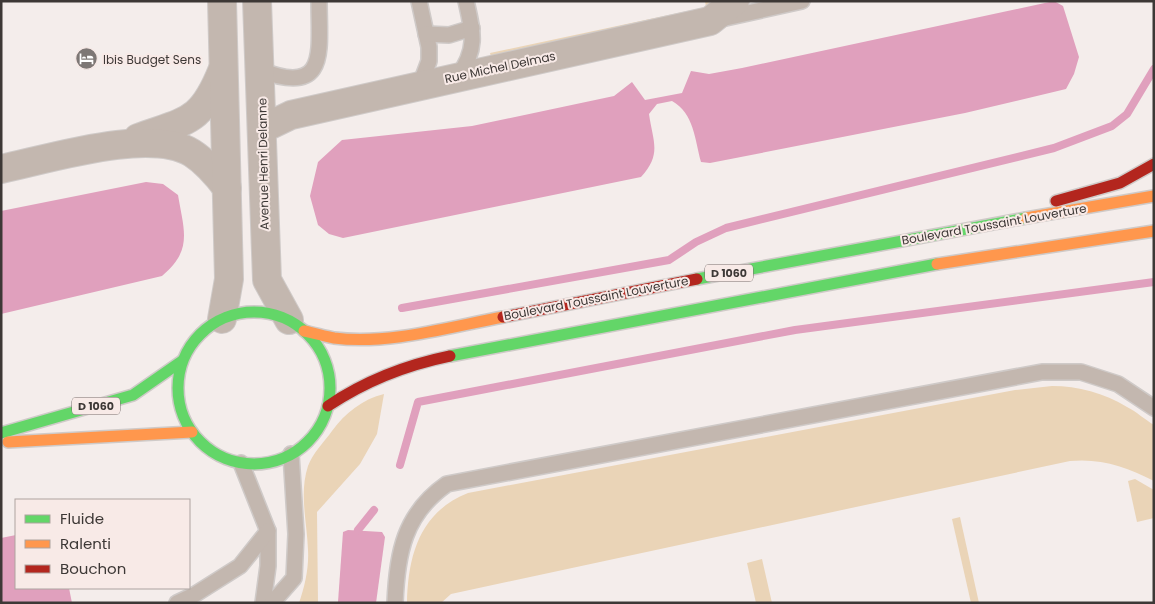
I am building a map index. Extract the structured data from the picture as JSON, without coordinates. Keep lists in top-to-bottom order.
{
  "streets": {
    "main road": ["Boulevard Toussaint Louverture", "D 1060"],
    "street": ["Rue Michel Delmas", "Avenue Henri Delanne"]
  },
  "crossings": [
    ["Rue Michel Delmas", "Avenue Henri Delanne"],
    ["Avenue Henri Delanne", "Boulevard Toussaint Louverture"],
    ["Avenue Henri Delanne", "D 1060"],
    ["Boulevard Toussaint Louverture", "D 1060"]
  ],
  "places": {
    "hotel": ["Ibis Budget Sens"]
  },
  "legend": ["Fluide", "Ralenti", "Bouchon"]
}
